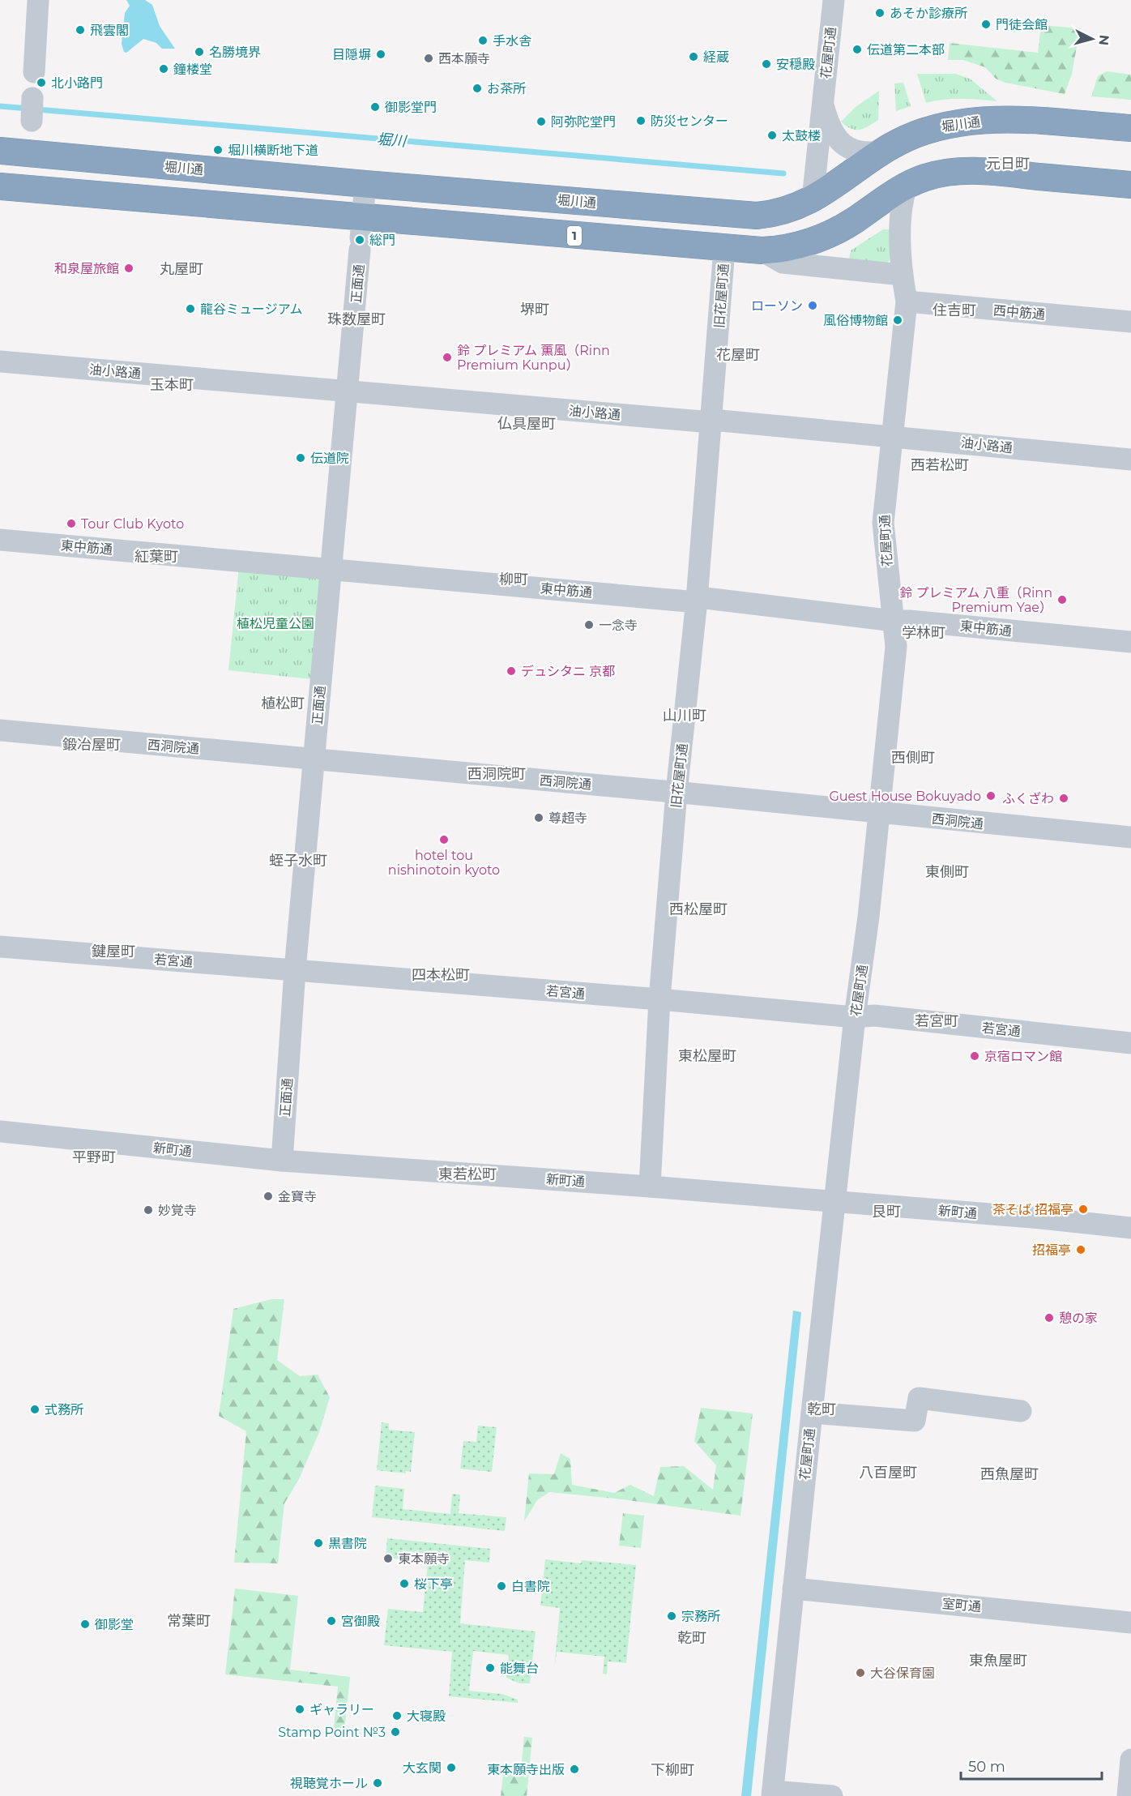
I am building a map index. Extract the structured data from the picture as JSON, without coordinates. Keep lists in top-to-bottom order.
{
  "streets": {
    "highway": ["堀川通", "1"],
    "street": [
      "花屋町通",
      "正面通",
      "旧花屋町通",
      "西中筋通",
      "油小路通",
      "東中筋通",
      "西洞院通",
      "若宮通",
      "新町通",
      "室町通"
    ]
  },
  "crossings": [
    ["花屋町通", "堀川通"],
    ["花屋町通", "1"],
    ["花屋町通", "西中筋通"],
    ["花屋町通", "油小路通"],
    ["花屋町通", "東中筋通"],
    ["花屋町通", "西洞院通"],
    ["花屋町通", "若宮通"],
    ["花屋町通", "新町通"],
    ["花屋町通", "室町通"],
    ["堀川通", "正面通"],
    ["1", "正面通"],
    ["1", "旧花屋町通"],
    ["正面通", "油小路通"],
    ["正面通", "東中筋通"],
    ["正面通", "西洞院通"],
    ["正面通", "若宮通"],
    ["正面通", "新町通"],
    ["旧花屋町通", "油小路通"],
    ["旧花屋町通", "東中筋通"],
    ["旧花屋町通", "西洞院通"],
    ["旧花屋町通", "若宮通"],
    ["旧花屋町通", "新町通"]
  ],
  "districts": [
    "元日町",
    "丸屋町",
    "堺町",
    "住吉町",
    "珠数屋町",
    "花屋町",
    "玉本町",
    "仏具屋町",
    "西若松町",
    "紅葉町",
    "柳町",
    "学林町",
    "植松町",
    "山川町",
    "鍛冶屋町",
    "西側町",
    "西洞院町",
    "蛭子水町",
    "東側町",
    "西松屋町",
    "鍵屋町",
    "四本松町",
    "若宮町",
    "東松屋町",
    "平野町",
    "東若松町",
    "艮町",
    "乾町",
    "八百屋町",
    "西魚屋町",
    "常葉町",
    "乾町",
    "東魚屋町",
    "下柳町"
  ],
  "water": ["堀川"],
  "parks": ["植松児童公園"],
  "places": [
    "あそか診療所",
    "門徒会館",
    "飛雲閣",
    "手水舎",
    "伝道第二本部",
    "名勝境界",
    "目隠塀",
    "経蔵",
    "西本願寺",
    "安穏殿",
    "鐘楼堂",
    "北小路門",
    "お茶所",
    "御影堂門",
    "防災センター",
    "阿弥陀堂門",
    "太鼓楼",
    "堀川横断地下道",
    "総門",
    "和泉屋旅館",
    "ローソン",
    "龍谷ミュージアム",
    "風俗博物館",
    "鈴 プレミアム 薫風（Rinn Premium Kunpu）",
    "伝道院",
    "Tour Club Kyoto",
    "鈴 プレミアム 八重（Rinn Premium Yae）",
    "一念寺",
    "デュシタニ 京都",
    "Guest House Bokuyado",
    "ふくざわ",
    "尊超寺",
    "hotel tou nishinotoin kyoto",
    "京宿ロマン館",
    "金寶寺",
    "茶そば 招福亭",
    "妙覚寺",
    "招福亭",
    "憩の家",
    "式務所",
    "黒書院",
    "東本願寺",
    "桜下亭",
    "白書院",
    "宗務所",
    "宮御殿",
    "御影堂",
    "能舞台",
    "大谷保育園",
    "ギャラリー",
    "大寝殿",
    "Stamp Point №3",
    "大玄関",
    "東本願寺出版",
    "視聴覚ホール"
  ],
  "scale_bar": "50 m",
  "north": "right"
}
